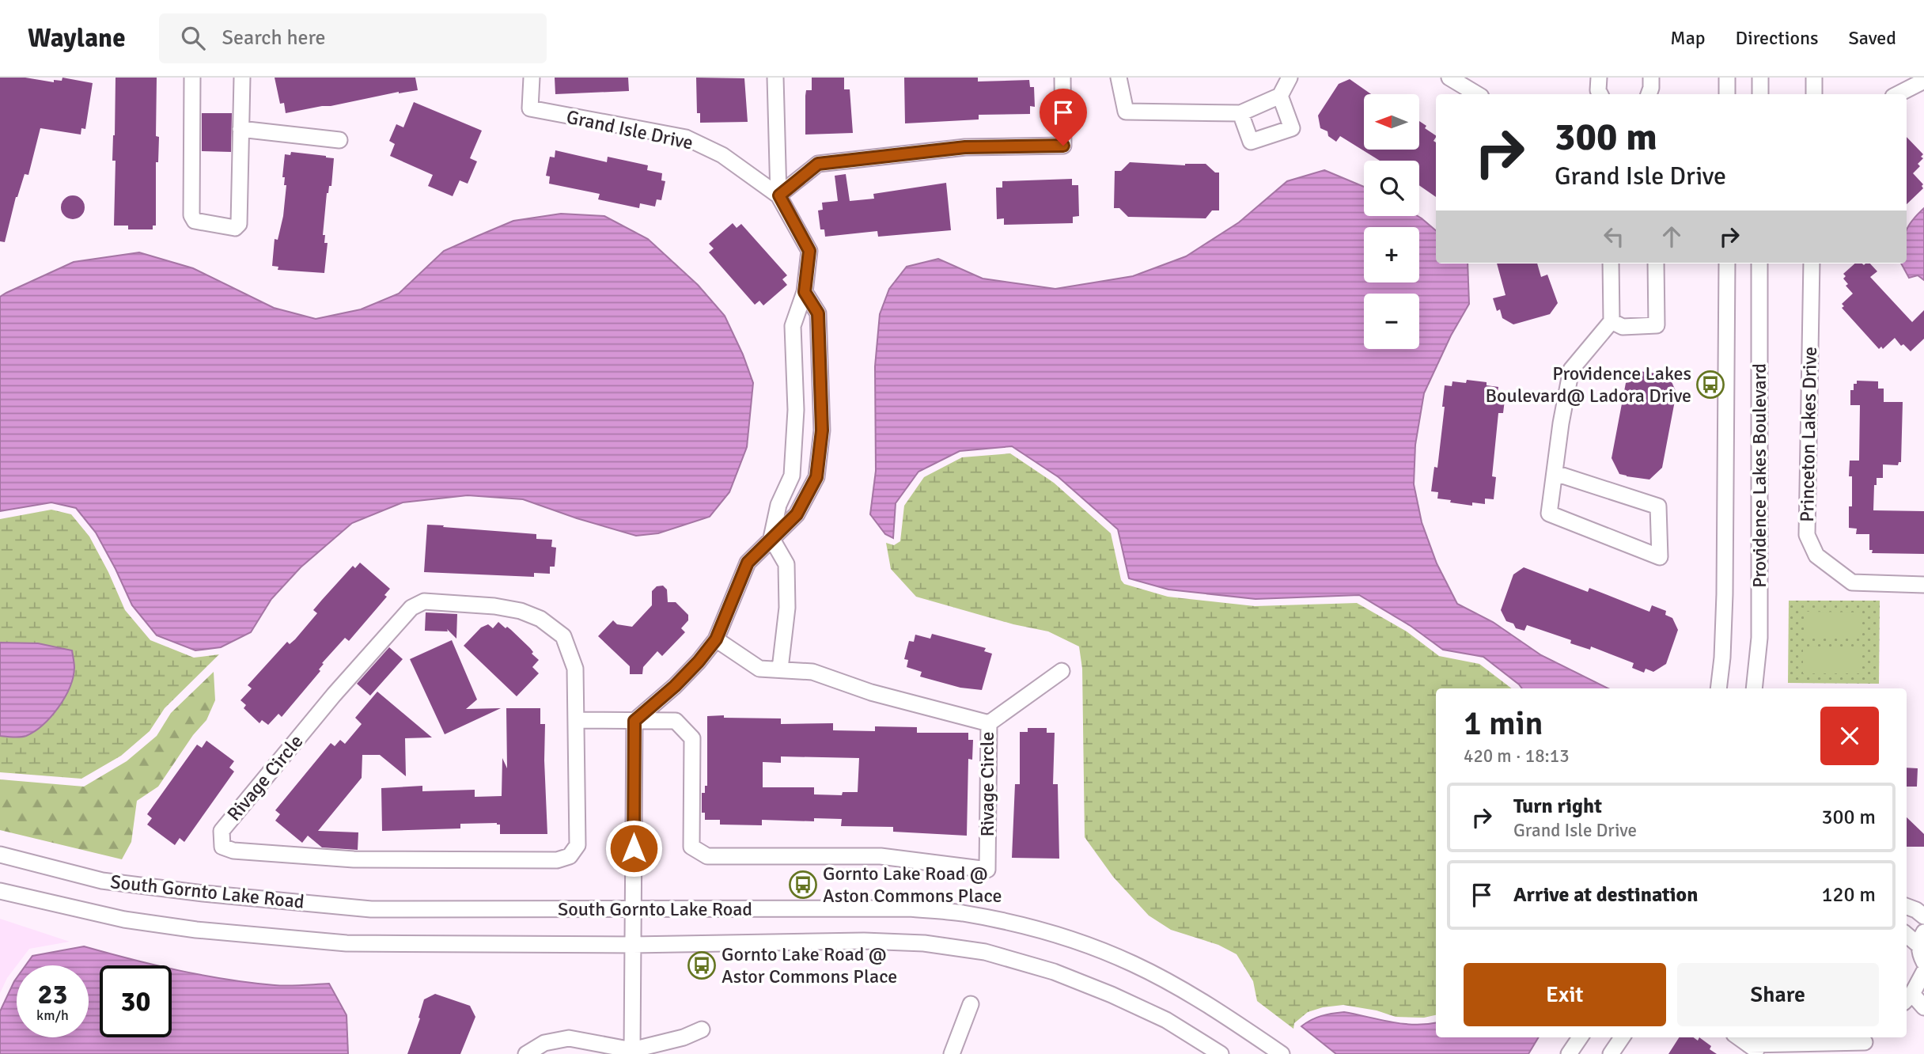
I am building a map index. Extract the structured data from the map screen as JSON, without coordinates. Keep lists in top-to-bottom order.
{
  "streets": {
    "street": [
      "Grand Isle Drive",
      "Princeton Lakes Drive",
      "Providence Lakes Boulevard",
      "Rivage Circle",
      "South Gornto Lake Road"
    ]
  },
  "places": {
    "bus stop": ["Providence Lakes Boulevard@ Ladora Drive", "Gornto Lake Road @ Aston Commons Place", "Gornto Lake Road @ Astor Commons Place"]
  },
  "north": "left",
  "page": {
    "header": "Waylane",
    "search": "Search here",
    "nav": ["Map", "Directions", "Saved"],
    "map_buttons": ["+", "−"],
    "turn": ["300 m", "Grand Isle Drive"],
    "heading": ["1 min", "420 m · 18:13"],
    "list": [
      {
        "name": "Turn right",
        "note": "Grand Isle Drive",
        "value": "300 m"
      },
      {
        "name": "Arrive at destination",
        "value": "120 m"
      }
    ],
    "buttons": ["Exit", "Share"],
    "speed": "23 km/h",
    "limit": "30"
  }
}
